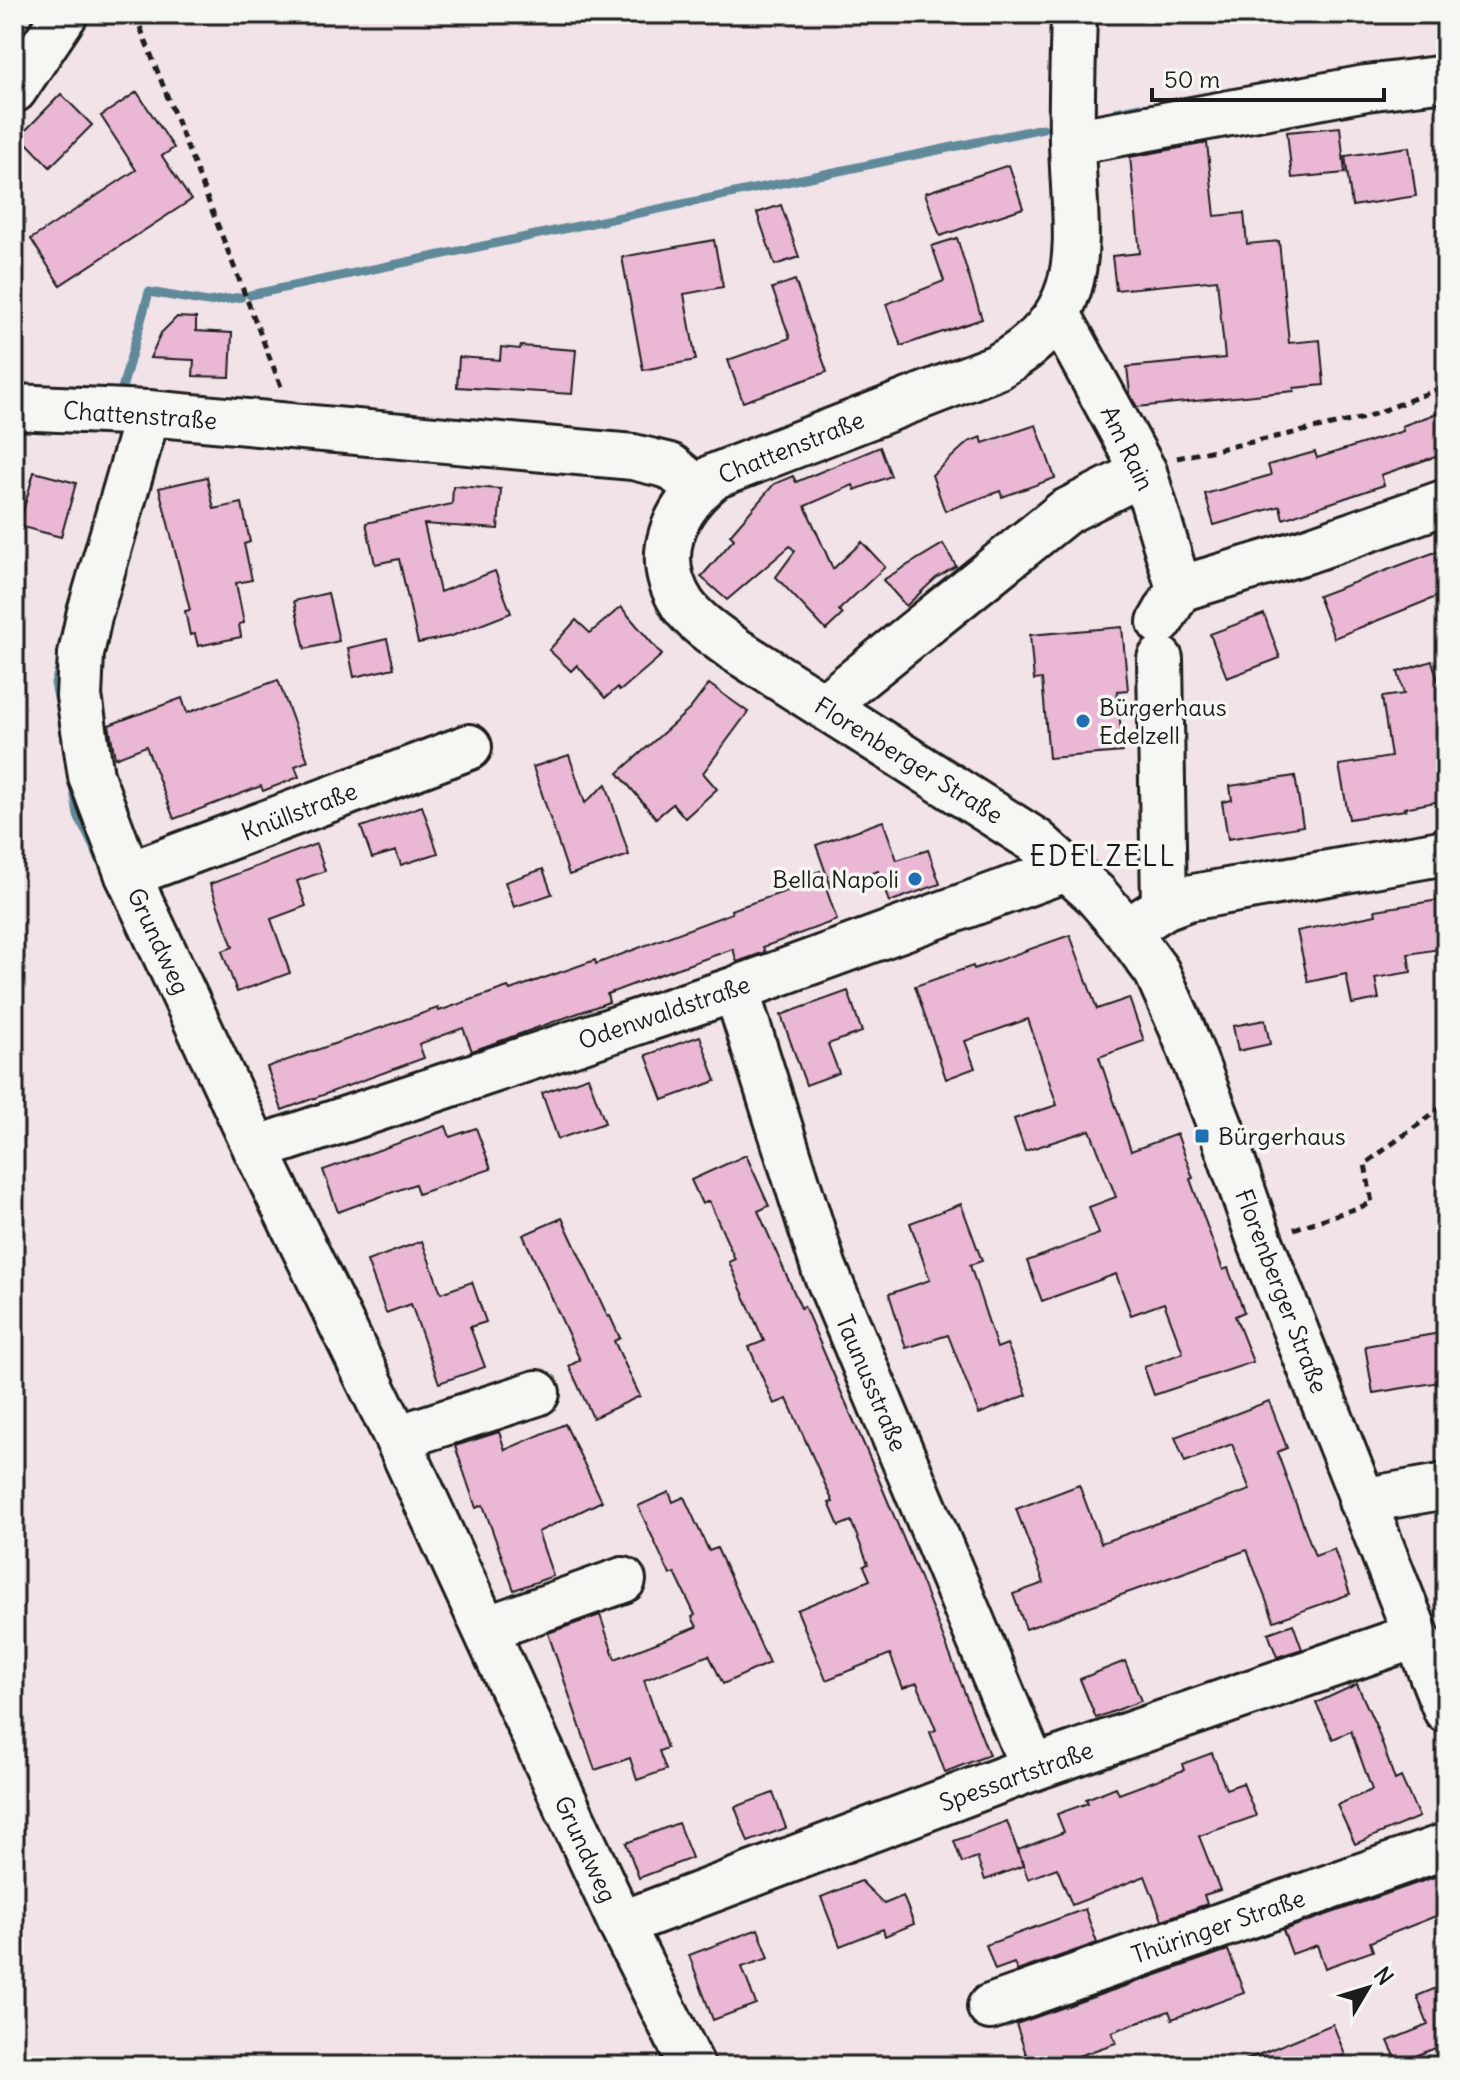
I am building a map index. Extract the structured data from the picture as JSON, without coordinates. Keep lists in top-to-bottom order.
{
  "streets": {
    "street": [
      "Chattenstraße",
      "Am Rain",
      "Florenberger Straße",
      "Knüllstraße",
      "Grundweg",
      "Odenwaldstraße",
      "Taunusstraße",
      "Spessartstraße",
      "Thüringer Straße"
    ]
  },
  "crossings": [
    ["Chattenstraße", "Am Rain"],
    ["Chattenstraße", "Florenberger Straße"],
    ["Chattenstraße", "Grundweg"],
    ["Florenberger Straße", "Odenwaldstraße"],
    ["Florenberger Straße", "Spessartstraße"],
    ["Knüllstraße", "Grundweg"],
    ["Grundweg", "Odenwaldstraße"],
    ["Grundweg", "Spessartstraße"],
    ["Odenwaldstraße", "Taunusstraße"],
    ["Taunusstraße", "Spessartstraße"]
  ],
  "districts": ["EDELZELL"],
  "places": {
    "other": ["Bürgerhaus Edelzell", "Bella Napoli"],
    "transit": ["Bürgerhaus"]
  },
  "scale_bar": "50 m",
  "north": "top right"
}
